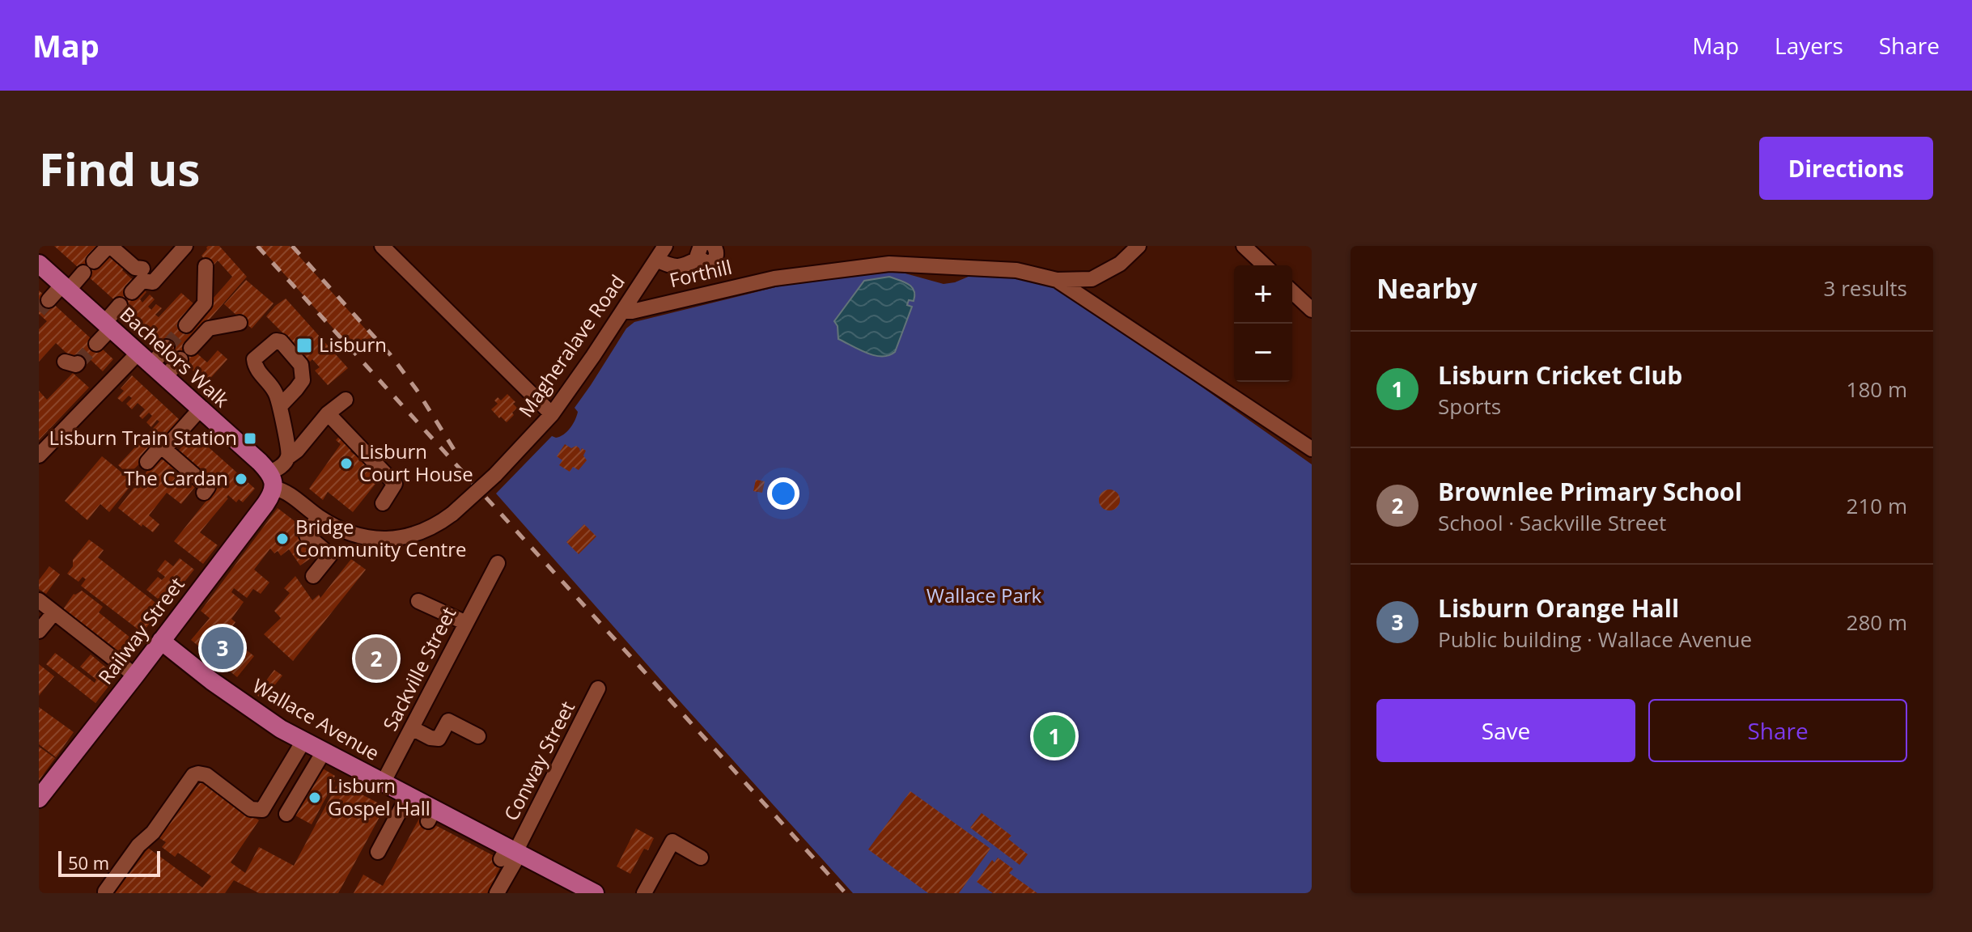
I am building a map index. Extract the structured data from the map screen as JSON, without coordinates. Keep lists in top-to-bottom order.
{
  "streets": {
    "main road": ["Bachelors Walk", "Railway Street", "Wallace Avenue"],
    "street": [
      "Forthill",
      "Magheralave Road",
      "Sackville Street",
      "Conway Street"
    ]
  },
  "crossings": [
    ["Forthill", "Magheralave Road"],
    ["Magheralave Road", "Bachelors Walk"],
    ["Magheralave Road", "Railway Street"],
    ["Bachelors Walk", "Railway Street"],
    ["Railway Street", "Wallace Avenue"],
    ["Sackville Street", "Wallace Avenue"],
    ["Wallace Avenue", "Conway Street"]
  ],
  "parks": ["Wallace Park"],
  "places": {
    "transit": ["Lisburn", "Lisburn Train Station"],
    "other": [
      "Lisburn Court House",
      "The Cardan",
      "Bridge Community Centre",
      "Lisburn Gospel Hall"
    ]
  },
  "scale_bar": "50 m",
  "page": {
    "header": "Map",
    "nav": ["Map", "Layers", "Share"],
    "buttons": [
      "Directions",
      ["Save", "Share"]
    ],
    "title": "Find us",
    "heading": ["Nearby", "3 results"],
    "map_buttons": ["+", "−"],
    "list": [
      {
        "mark": "1",
        "name": "Lisburn Cricket Club",
        "note": "Sports",
        "value": "180 m"
      },
      {
        "mark": "2",
        "name": "Brownlee Primary School",
        "note": "School · Sackville Street",
        "value": "210 m"
      },
      {
        "mark": "3",
        "name": "Lisburn Orange Hall",
        "note": "Public building · Wallace Avenue",
        "value": "280 m"
      }
    ],
    "pins": ["3", "2", "1"],
    "scale": "50 m"
  }
}
